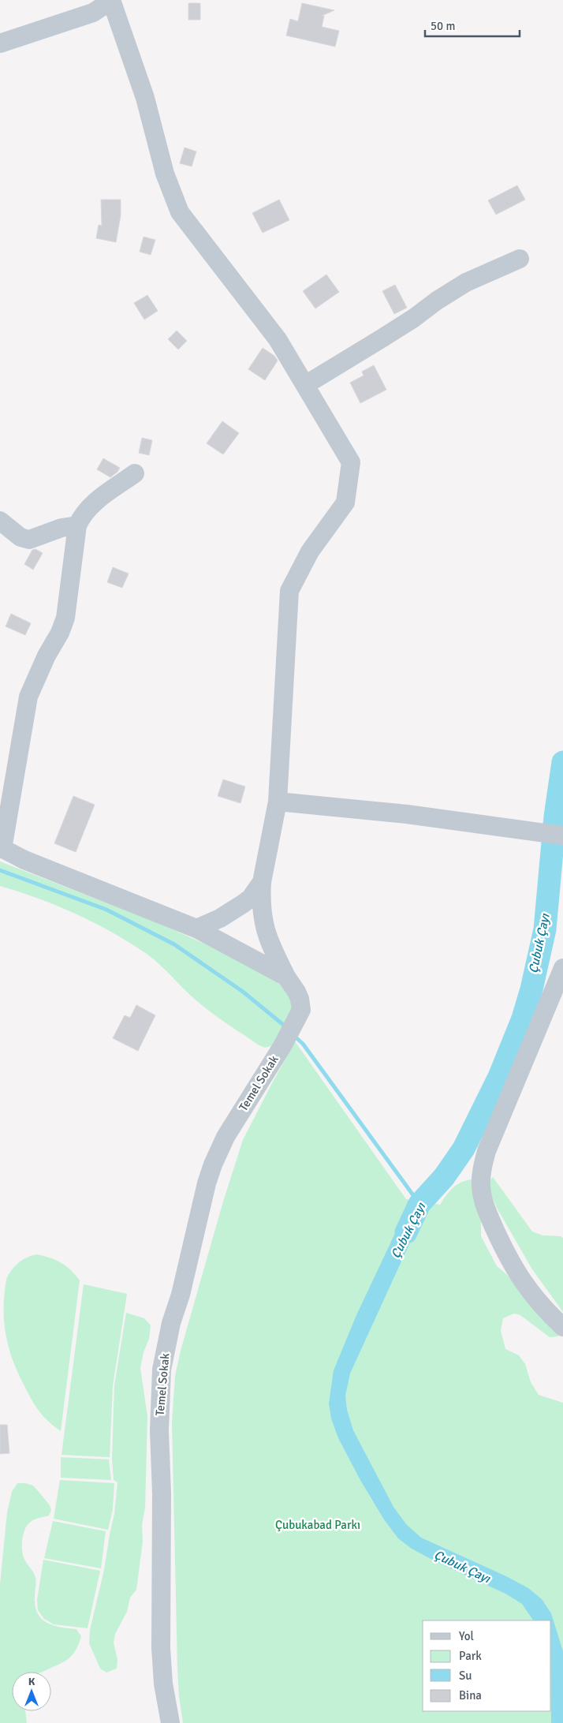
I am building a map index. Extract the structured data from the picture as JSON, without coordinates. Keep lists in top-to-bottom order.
{
  "streets": {
    "street": ["Temel Sokak"]
  },
  "water": ["Çubuk Çayı"],
  "parks": ["Çubukabad Parkı"],
  "legend": [
    "Yol",
    "Park",
    "Su",
    "Bina"
  ],
  "scale_bar": "50 m",
  "north": "top"
}
